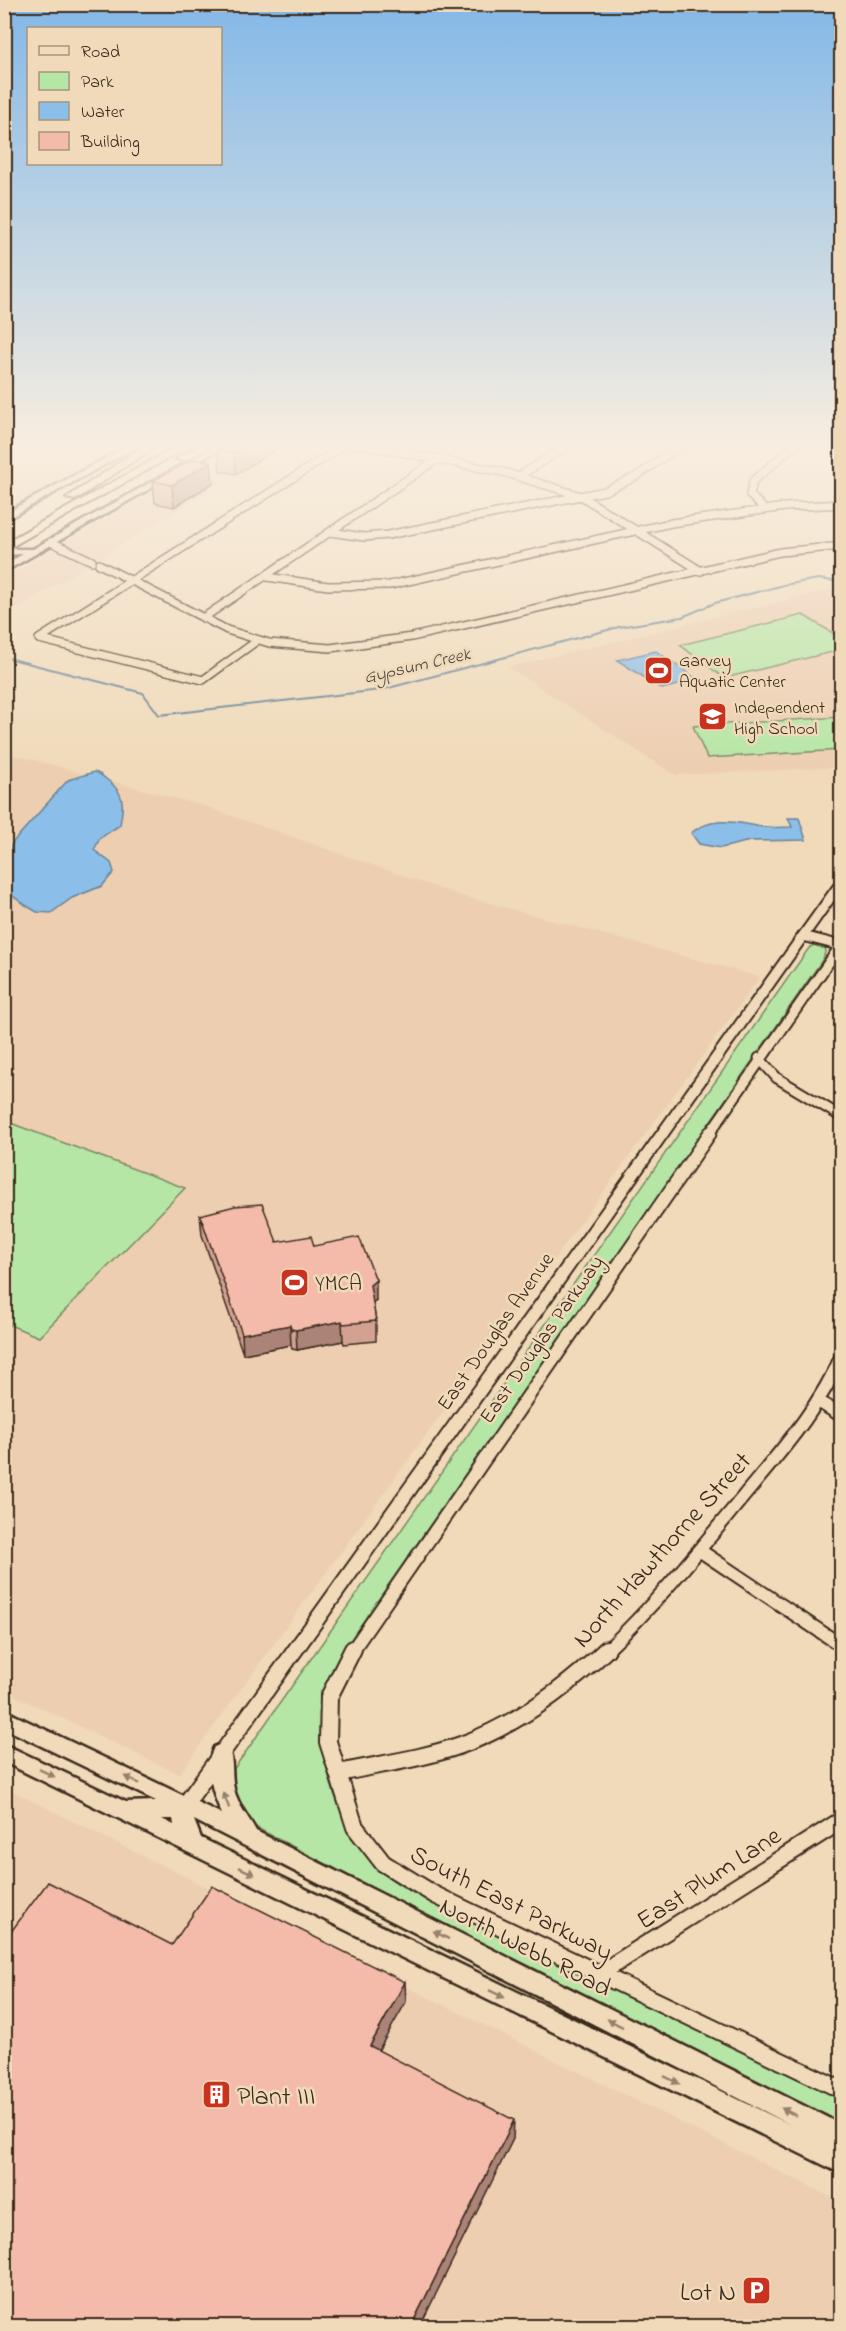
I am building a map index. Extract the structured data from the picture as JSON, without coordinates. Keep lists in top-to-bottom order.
{
  "streets": {
    "main road": ["North Webb Road"],
    "street": [
      "East Douglas Avenue",
      "East Douglas Parkway",
      "North Hawthorne Street",
      "East Plum Lane",
      "South East Parkway"
    ]
  },
  "crossings": [
    ["East Douglas Avenue", "North Webb Road"],
    ["East Douglas Parkway", "North Hawthorne Street"],
    ["East Douglas Parkway", "South East Parkway"],
    ["North Hawthorne Street", "South East Parkway"],
    ["East Plum Lane", "South East Parkway"]
  ],
  "water": ["Gypsum Creek"],
  "places": {
    "sports": ["Garvey Aquatic Center", "YMCA"],
    "school or university": ["Independent High School"],
    "building": ["Plant III"],
    "parking": ["Lot N"]
  },
  "legend": [
    "Road",
    "Park",
    "Water",
    "Building"
  ]
}
